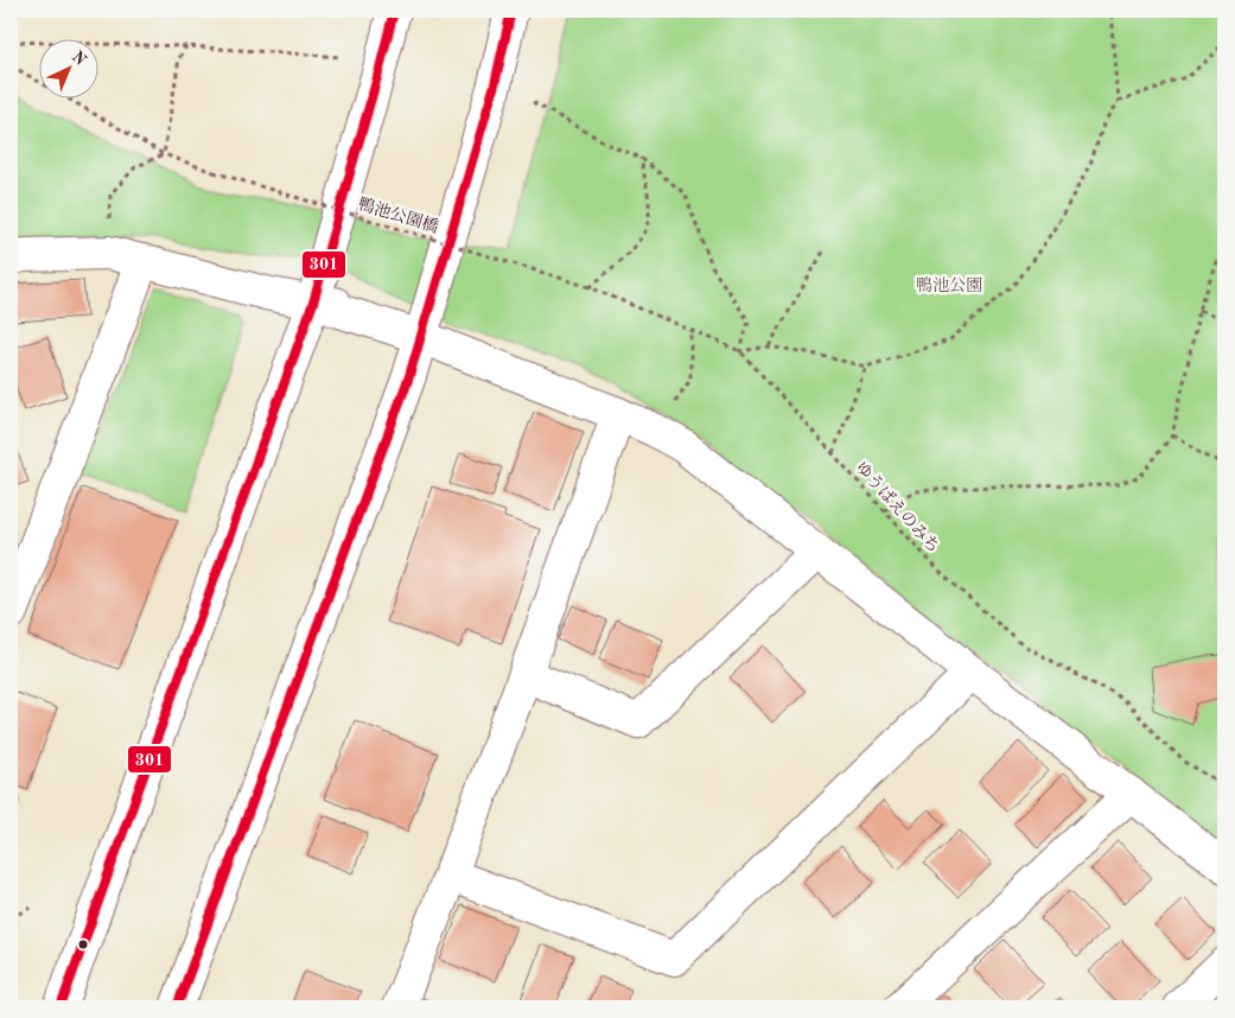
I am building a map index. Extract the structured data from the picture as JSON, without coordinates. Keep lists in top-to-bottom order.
{
  "streets": {
    "path": ["鴨池公園橋", "ゆうばえのみち"]
  },
  "crossings": [
    ["鴨池公園橋", "ゆうばえのみち"]
  ],
  "parks": ["鴨池公園"],
  "lines": ["transit line 301"],
  "north": "top right"
}
